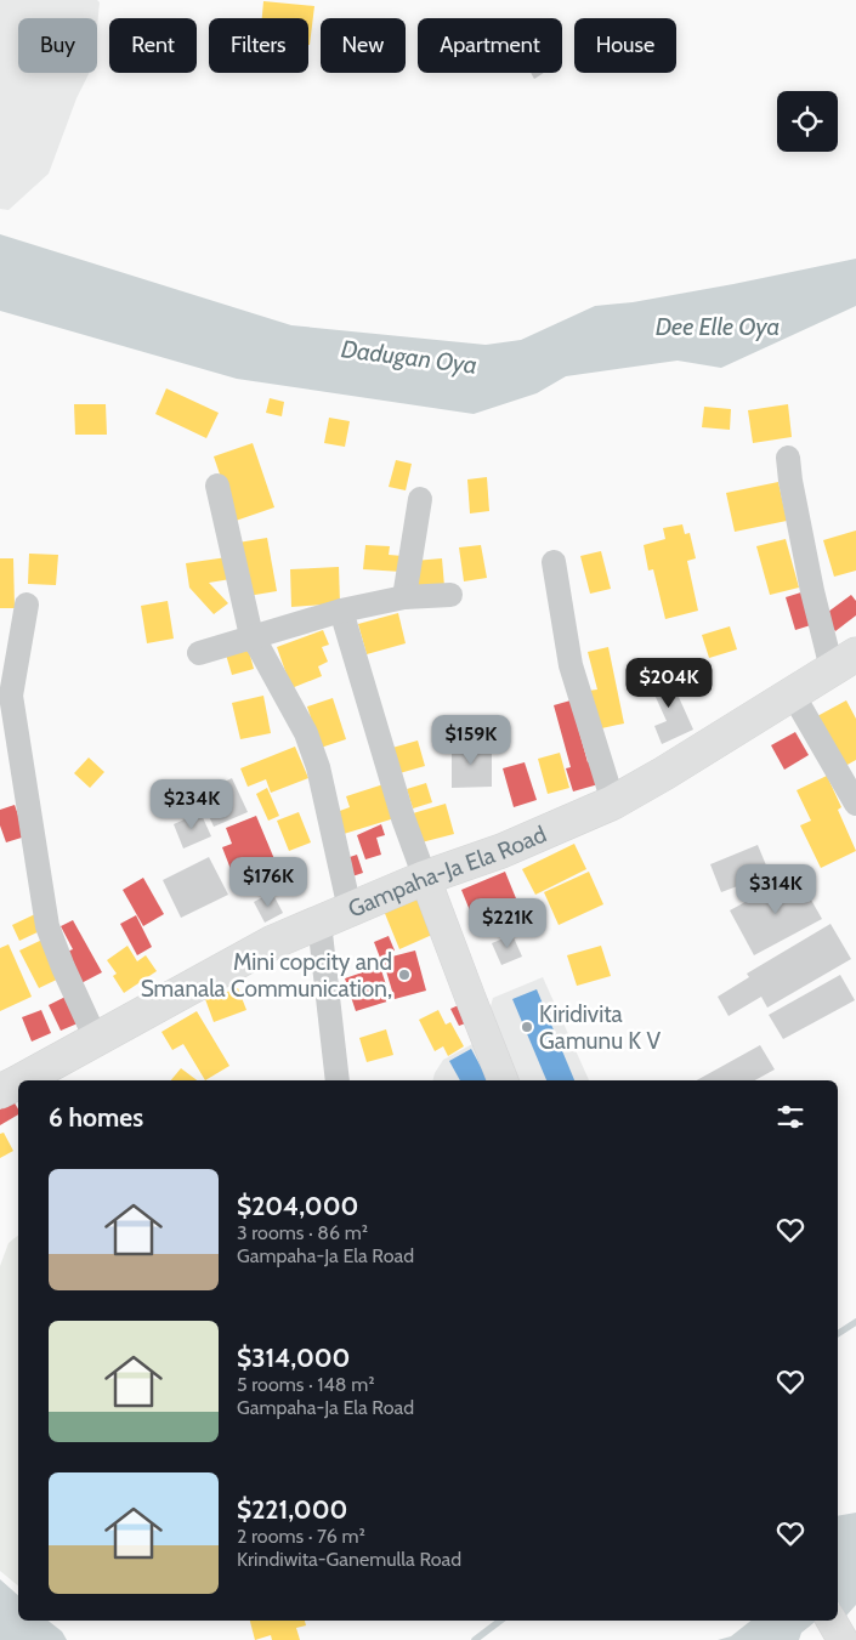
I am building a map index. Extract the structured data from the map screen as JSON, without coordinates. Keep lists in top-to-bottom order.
{
  "streets": {
    "highway": ["Gampaha-Ja Ela Road"]
  },
  "water": ["Dee Elle Oya", "Dadugan Oya"],
  "places": ["Mini copcity and Smanala Communication,", "Kiridivita Gamunu K V"],
  "page": {
    "chip": [
      "Buy",
      "Rent",
      "Filters",
      "New",
      "Apartment",
      "House"
    ],
    "price": [
      "$204K",
      "$159K",
      "$234K",
      "$176K",
      "$314K",
      "$221K"
    ],
    "heading": "6 homes",
    "list": [
      {
        "name": "$204,000",
        "note": "3 rooms · 86 m² · Gampaha-Ja Ela Road"
      },
      {
        "name": "$314,000",
        "note": "5 rooms · 148 m² · Gampaha-Ja Ela Road"
      },
      {
        "name": "$221,000",
        "note": "2 rooms · 76 m² · Krindiwita-Ganemulla Road"
      }
    ]
  }
}
